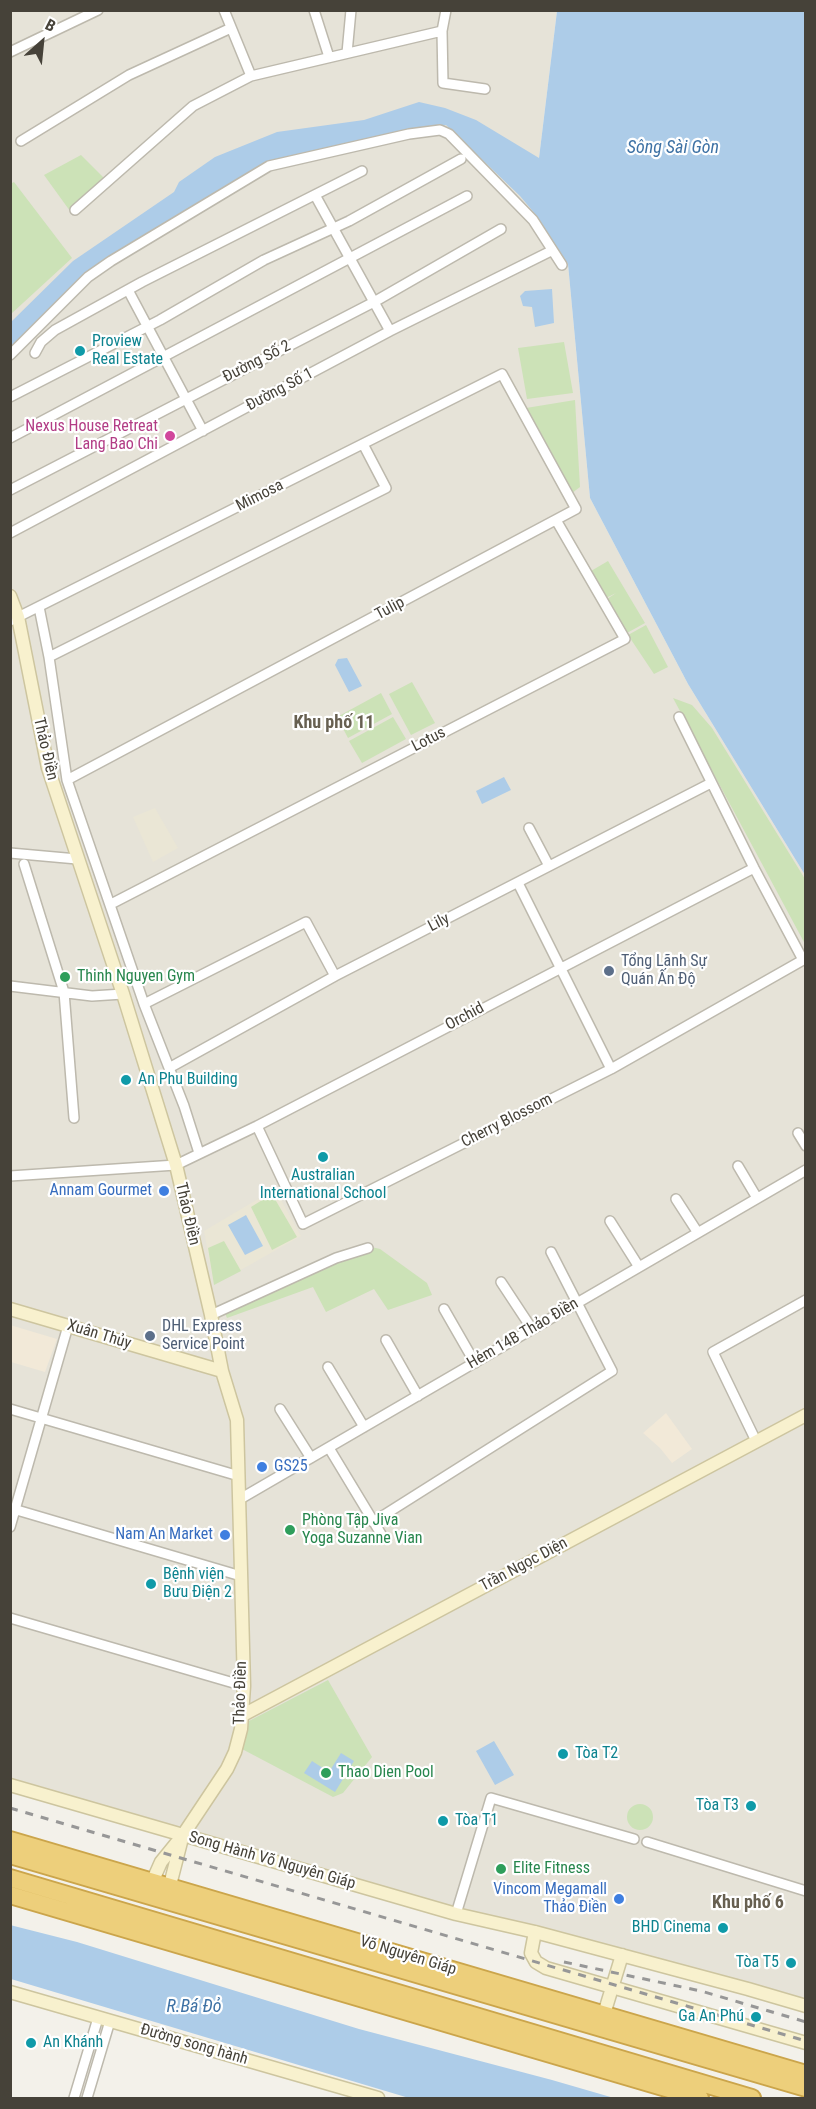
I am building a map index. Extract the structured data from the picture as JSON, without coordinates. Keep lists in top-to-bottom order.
{
  "streets": {
    "highway": ["Võ Nguyên Giáp"],
    "main road": [
      "Thảo Điền",
      "Xuân Thủy",
      "Trần Ngọc Diện",
      "Song Hành Võ Nguyên Giáp",
      "Đường song hành"
    ],
    "street": [
      "Đường Số 2",
      "Đường Số 1",
      "Mimosa",
      "Tulip",
      "Lotus",
      "Lily",
      "Orchid",
      "Cherry Blossom",
      "Hẻm 14B Thảo Điền"
    ]
  },
  "crossings": [
    ["Mimosa", "Tulip"],
    ["Mimosa", "Thảo Điền"],
    ["Tulip", "Lotus"],
    ["Thảo Điền", "Orchid"],
    ["Thảo Điền", "Hẻm 14B Thảo Điền"],
    ["Thảo Điền", "Xuân Thủy"],
    ["Thảo Điền", "Trần Ngọc Diện"],
    ["Thảo Điền", "Song Hành Võ Nguyên Giáp"],
    ["Thảo Điền", "Võ Nguyên Giáp"],
    ["Orchid", "Cherry Blossom"]
  ],
  "districts": ["Khu phố 11", "Khu phố 6"],
  "water": ["Sông Sài Gòn", "R.Bá Đỏ"],
  "places": [
    "Proview Real Estate",
    "Nexus House Retreat Lang Bao Chi",
    "Tổng Lãnh Sự Quán Ấn Độ",
    "Thinh Nguyen Gym",
    "An Phu Building",
    "Australian International School",
    "Annam Gourmet",
    "DHL Express Service Point",
    "GS25",
    "Phòng Tập Jiva Yoga Suzanne Vian",
    "Nam An Market",
    "Bệnh viện Bưu Điện 2",
    "Tòa T2",
    "Thao Dien Pool",
    "Tòa T3",
    "Tòa T1",
    "Elite Fitness",
    "Vincom Megamall Thảo Điền",
    "BHD Cinema",
    "Tòa T5",
    "Ga An Phú",
    "An Khánh"
  ],
  "north": "top right"
}
